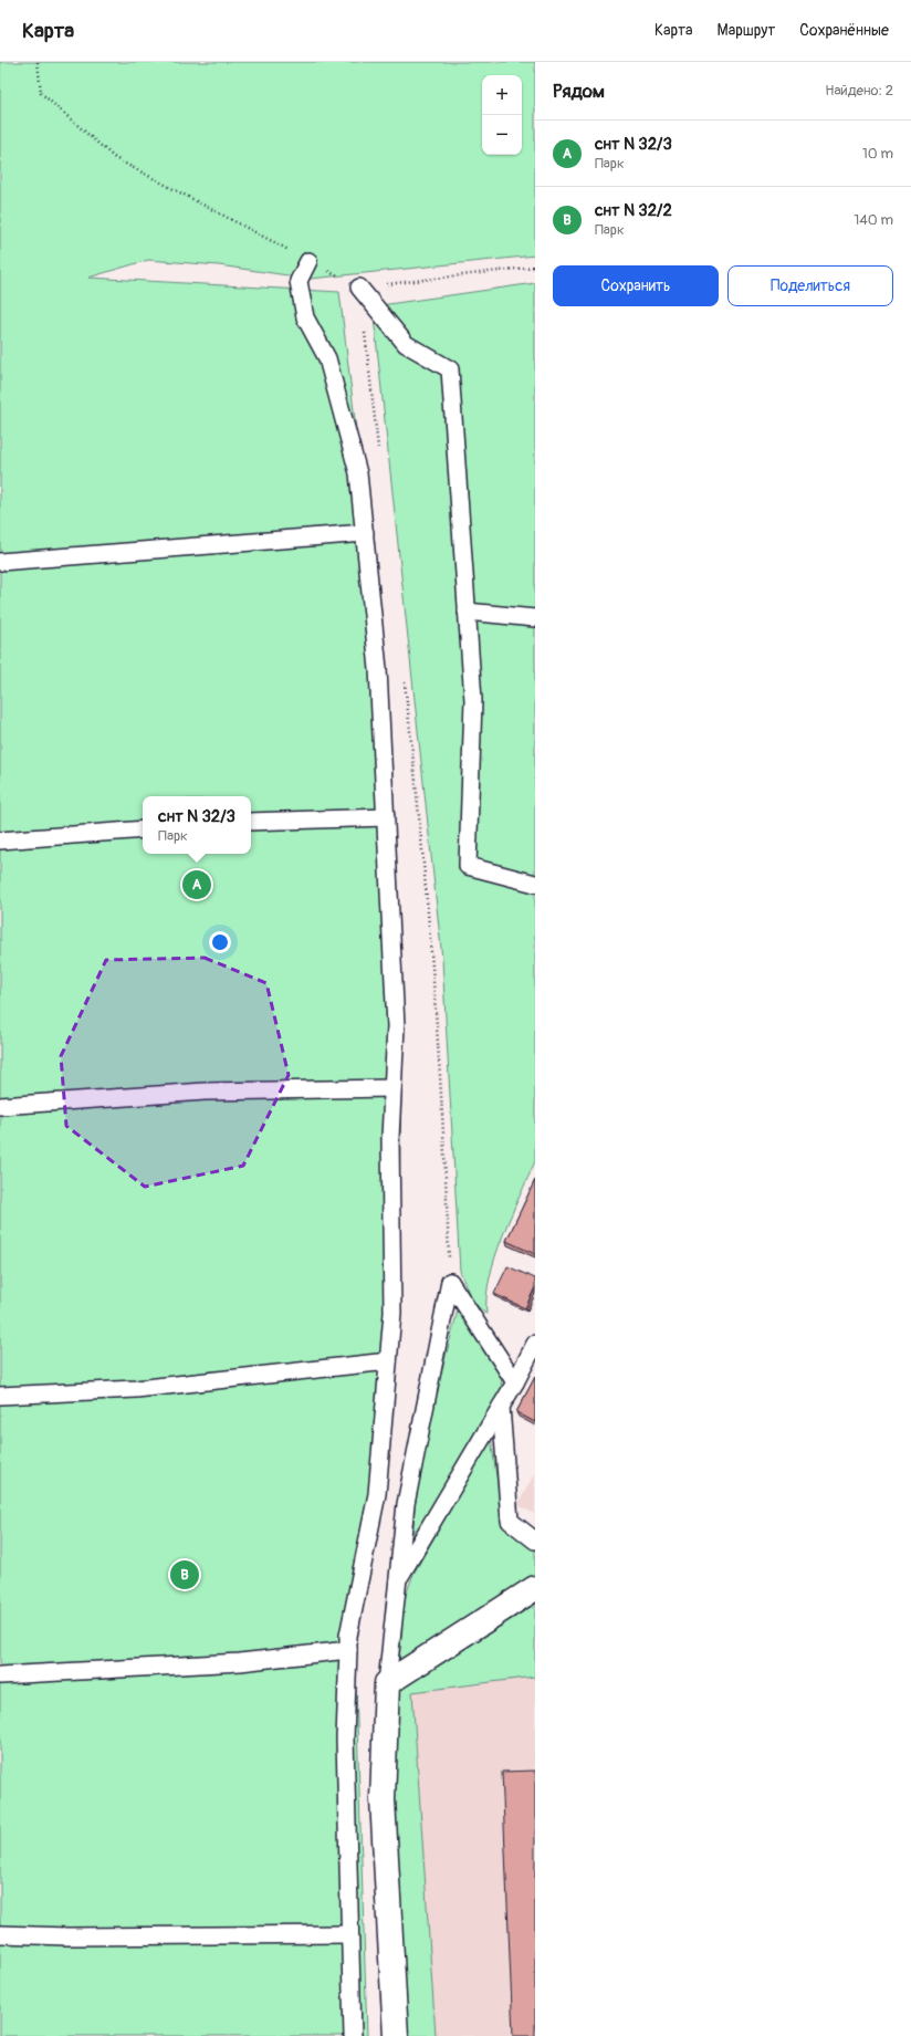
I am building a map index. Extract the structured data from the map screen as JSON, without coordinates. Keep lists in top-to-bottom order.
{
  "page": {
    "header": "Карта",
    "nav": ["Карта", "Маршрут", "Сохранённые"],
    "heading": ["Рядом", "Найдено: 2"],
    "map_buttons": ["+", "−"],
    "list": [
      {
        "mark": "A",
        "name": "снт N 32/3",
        "note": "Парк",
        "value": "10 m"
      },
      {
        "mark": "B",
        "name": "снт N 32/2",
        "note": "Парк",
        "value": "140 m"
      }
    ],
    "buttons": ["Сохранить", "Поделиться"],
    "popup": ["снт N 32/3", "Парк"],
    "pins": ["A", "B"]
  }
}
